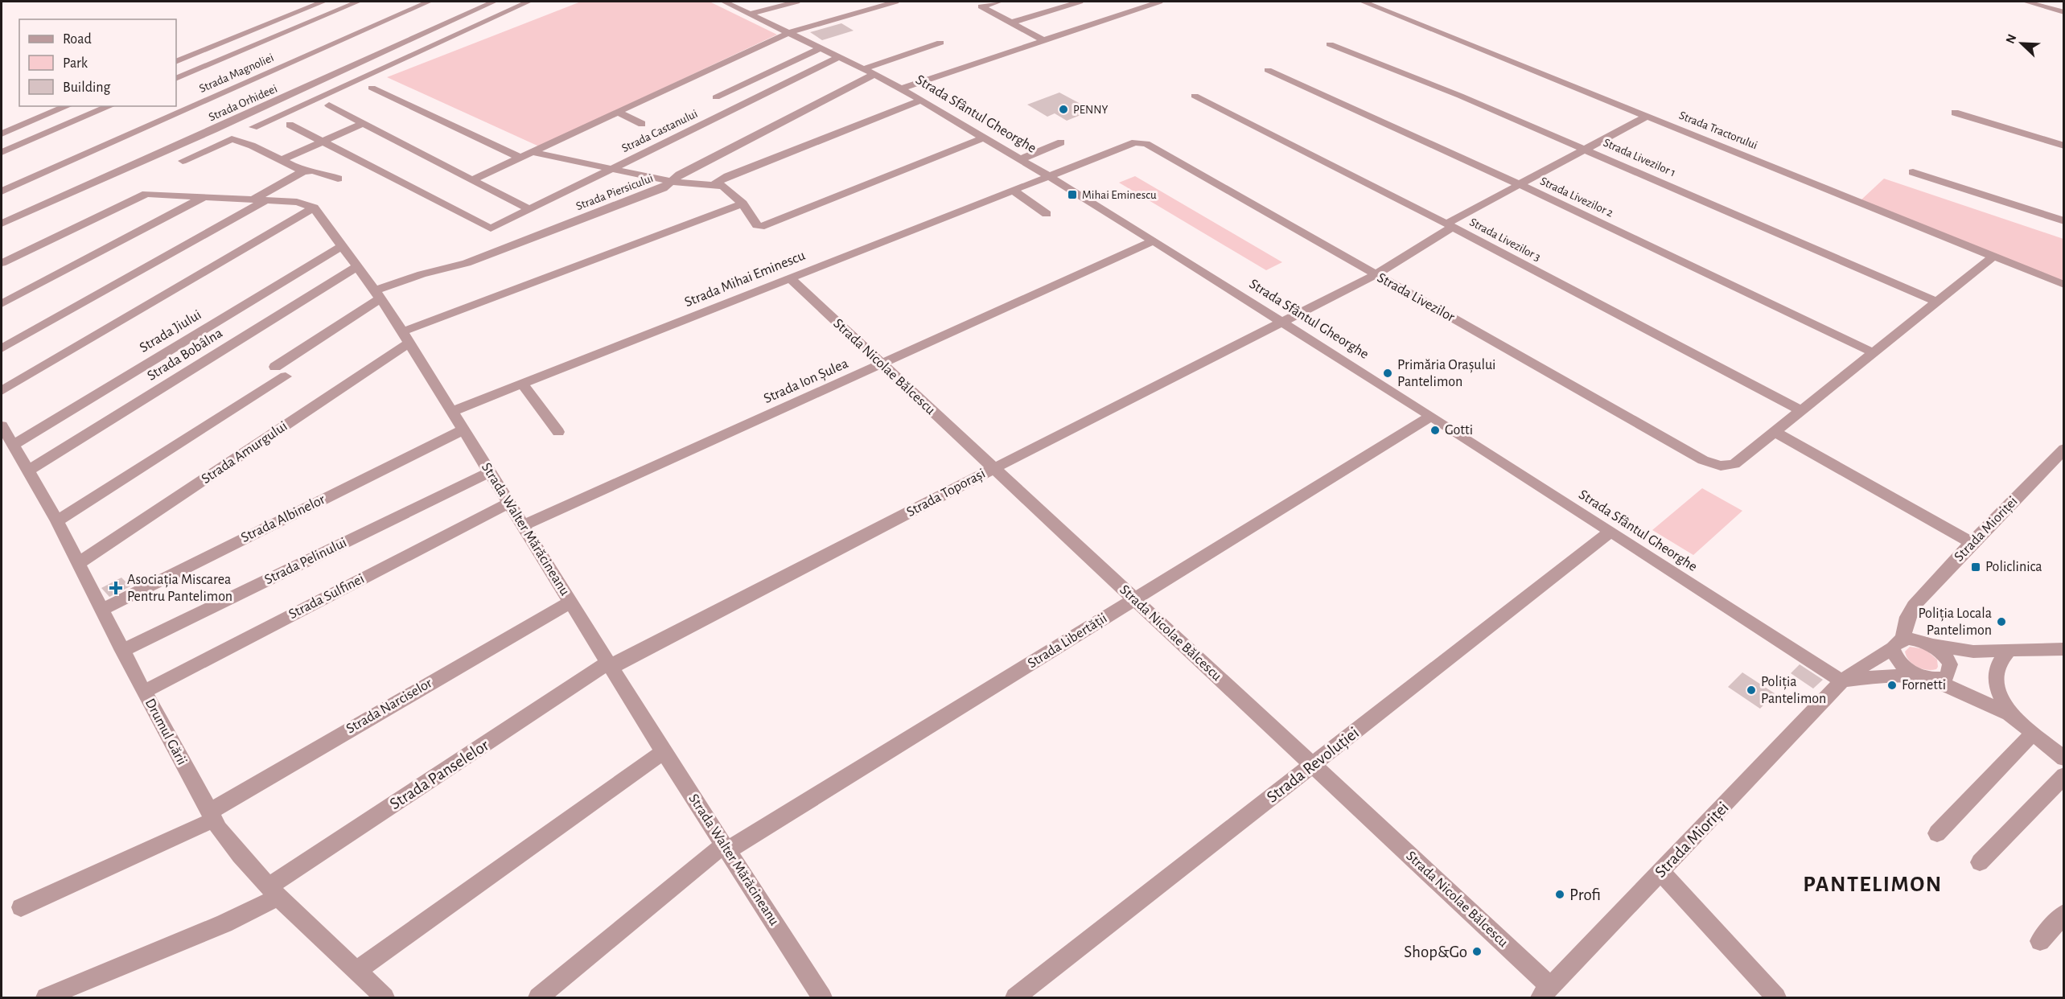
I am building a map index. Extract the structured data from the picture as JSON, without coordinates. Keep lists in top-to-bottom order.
{
  "streets": {
    "street": [
      "Strada Magnoliei",
      "Strada Orhideei",
      "Strada Sfântul Gheorghe",
      "Strada Tractorului",
      "Strada Castanului",
      "Strada Livezilor 1",
      "Strada Piersicului",
      "Strada Livezilor 2",
      "Strada Livezilor 3",
      "Strada Mihai Eminescu",
      "Strada Livezilor",
      "Strada Jiului",
      "Strada Bobâlna",
      "Strada Nicolae Bălcescu",
      "Strada Ion Șulea",
      "Strada Amurgului",
      "Strada Toporași",
      "Strada Albinelor",
      "Strada Walter Mărăcineanu",
      "Strada Mioriței",
      "Strada Pelinului",
      "Strada Sulfinei",
      "Strada Libertății",
      "Strada Narciselor",
      "Drumul Gării",
      "Strada Revoluției",
      "Strada Panselelor"
    ]
  },
  "crossings": [
    ["Strada Sfântul Gheorghe", "Strada Castanului"],
    ["Strada Sfântul Gheorghe", "Strada Piersicului"],
    ["Strada Sfântul Gheorghe", "Strada Mihai Eminescu"],
    ["Strada Sfântul Gheorghe", "Strada Livezilor"],
    ["Strada Sfântul Gheorghe", "Strada Ion Șulea"],
    ["Strada Sfântul Gheorghe", "Strada Toporași"],
    ["Strada Sfântul Gheorghe", "Strada Mioriței"],
    ["Strada Sfântul Gheorghe", "Strada Libertății"],
    ["Strada Sfântul Gheorghe", "Strada Revoluției"],
    ["Strada Tractorului", "Strada Livezilor"],
    ["Strada Tractorului", "Strada Toporași"],
    ["Strada Livezilor 1", "Strada Livezilor"],
    ["Strada Livezilor 1", "Strada Toporași"],
    ["Strada Piersicului", "Strada Walter Mărăcineanu"],
    ["Strada Piersicului", "Drumul Gării"],
    ["Strada Livezilor 2", "Strada Livezilor"],
    ["Strada Livezilor 2", "Strada Toporași"],
    ["Strada Livezilor 3", "Strada Livezilor"],
    ["Strada Livezilor 3", "Strada Toporași"],
    ["Strada Mihai Eminescu", "Strada Livezilor"],
    ["Strada Mihai Eminescu", "Strada Nicolae Bălcescu"],
    ["Strada Mihai Eminescu", "Strada Walter Mărăcineanu"],
    ["Strada Livezilor", "Strada Toporași"],
    ["Strada Jiului", "Strada Walter Mărăcineanu"],
    ["Strada Jiului", "Drumul Gării"],
    ["Strada Bobâlna", "Strada Walter Mărăcineanu"],
    ["Strada Bobâlna", "Drumul Gării"],
    ["Strada Nicolae Bălcescu", "Strada Ion Șulea"],
    ["Strada Nicolae Bălcescu", "Strada Toporași"],
    ["Strada Nicolae Bălcescu", "Strada Mioriței"],
    ["Strada Nicolae Bălcescu", "Strada Libertății"],
    ["Strada Nicolae Bălcescu", "Strada Revoluției"],
    ["Strada Ion Șulea", "Strada Walter Mărăcineanu"],
    ["Strada Amurgului", "Strada Walter Mărăcineanu"],
    ["Strada Amurgului", "Drumul Gării"],
    ["Strada Toporași", "Strada Walter Mărăcineanu"],
    ["Strada Toporași", "Strada Panselelor"],
    ["Strada Albinelor", "Strada Walter Mărăcineanu"],
    ["Strada Albinelor", "Drumul Gării"],
    ["Strada Walter Mărăcineanu", "Strada Pelinului"],
    ["Strada Walter Mărăcineanu", "Strada Sulfinei"],
    ["Strada Walter Mărăcineanu", "Strada Libertății"],
    ["Strada Walter Mărăcineanu", "Strada Narciselor"],
    ["Strada Walter Mărăcineanu", "Strada Panselelor"],
    ["Strada Pelinului", "Drumul Gării"],
    ["Strada Sulfinei", "Drumul Gării"],
    ["Strada Narciselor", "Drumul Gării"],
    ["Drumul Gării", "Strada Panselelor"]
  ],
  "districts": ["PANTELIMON"],
  "places": {
    "other": [
      "PENNY",
      "Primăria Orașului Pantelimon",
      "Gotti",
      "Poliția Locala Pantelimon",
      "Fornetti",
      "Poliția Pantelimon",
      "Profi",
      "Shop&Go"
    ],
    "transit": ["Mihai Eminescu", "Policlinica"],
    "health": ["Asociația Miscarea Pentru Pantelimon"]
  },
  "legend": ["Road", "Park", "Building"],
  "north": "top left"
}
